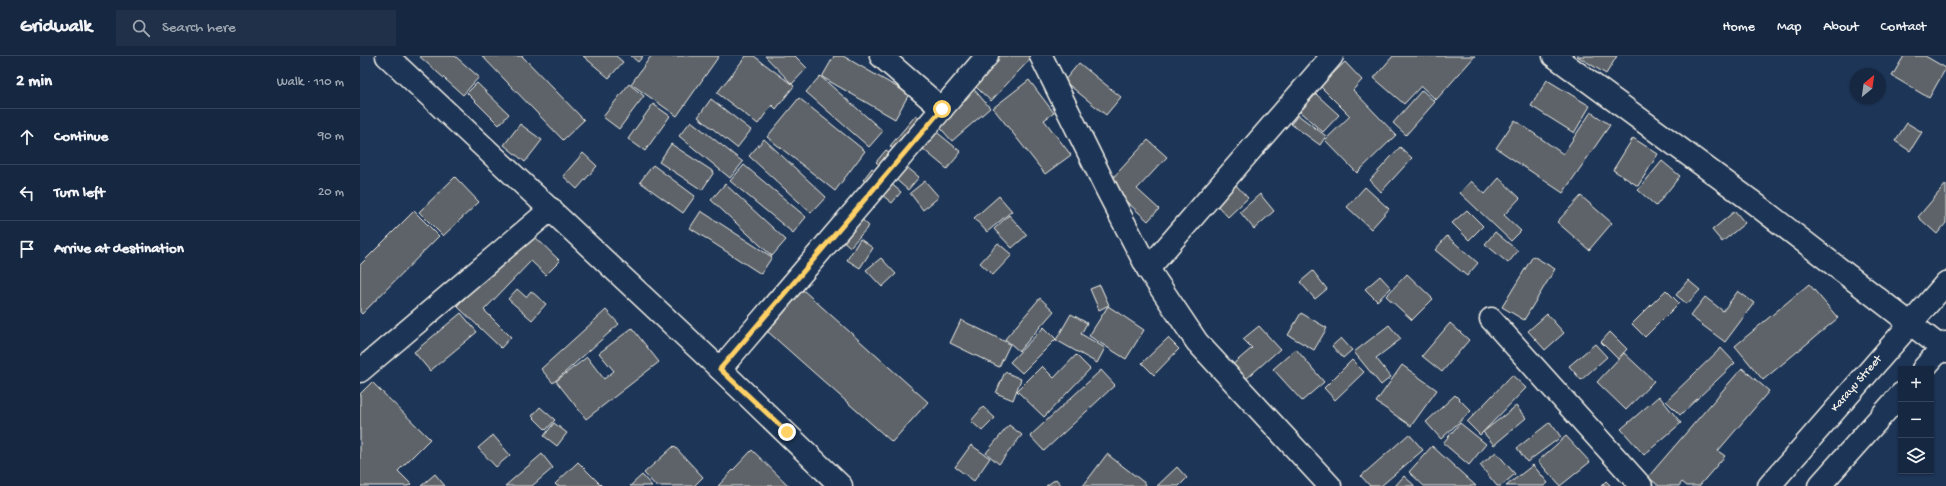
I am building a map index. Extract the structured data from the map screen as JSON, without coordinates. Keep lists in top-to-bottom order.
{
  "streets": {
    "street": ["Karayu Street"]
  },
  "north": "top right",
  "page": {
    "header": "Gridwalk",
    "search": "Search here",
    "nav": [
      "Home",
      "Map",
      "About",
      "Contact"
    ],
    "heading": ["2 min", "Walk · 110 m"],
    "list": [
      ["Continue", "90 m"],
      ["Turn left", "20 m"],
      "Arrive at destination"
    ],
    "map_buttons": ["+", "−"]
  }
}
